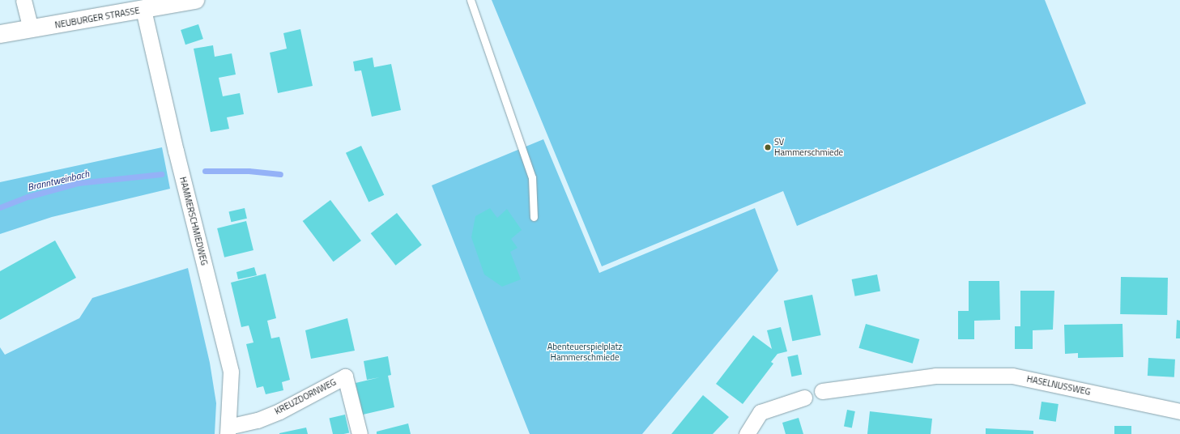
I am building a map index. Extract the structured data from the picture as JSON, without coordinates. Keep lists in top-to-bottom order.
{
  "streets": {
    "street": [
      "NEUBURGER STRASSE",
      "HAMMERSCHMIEDWEG",
      "HASELNUSSWEG",
      "KREUZDORNWEG"
    ]
  },
  "crossings": [
    ["NEUBURGER STRASSE", "HAMMERSCHMIEDWEG"],
    ["HAMMERSCHMIEDWEG", "KREUZDORNWEG"]
  ],
  "water": ["Branntweinbach"],
  "parks": ["Abenteuerspielplatz Hammerschmiede"],
  "places": ["SV Hammerschmiede"]
}
